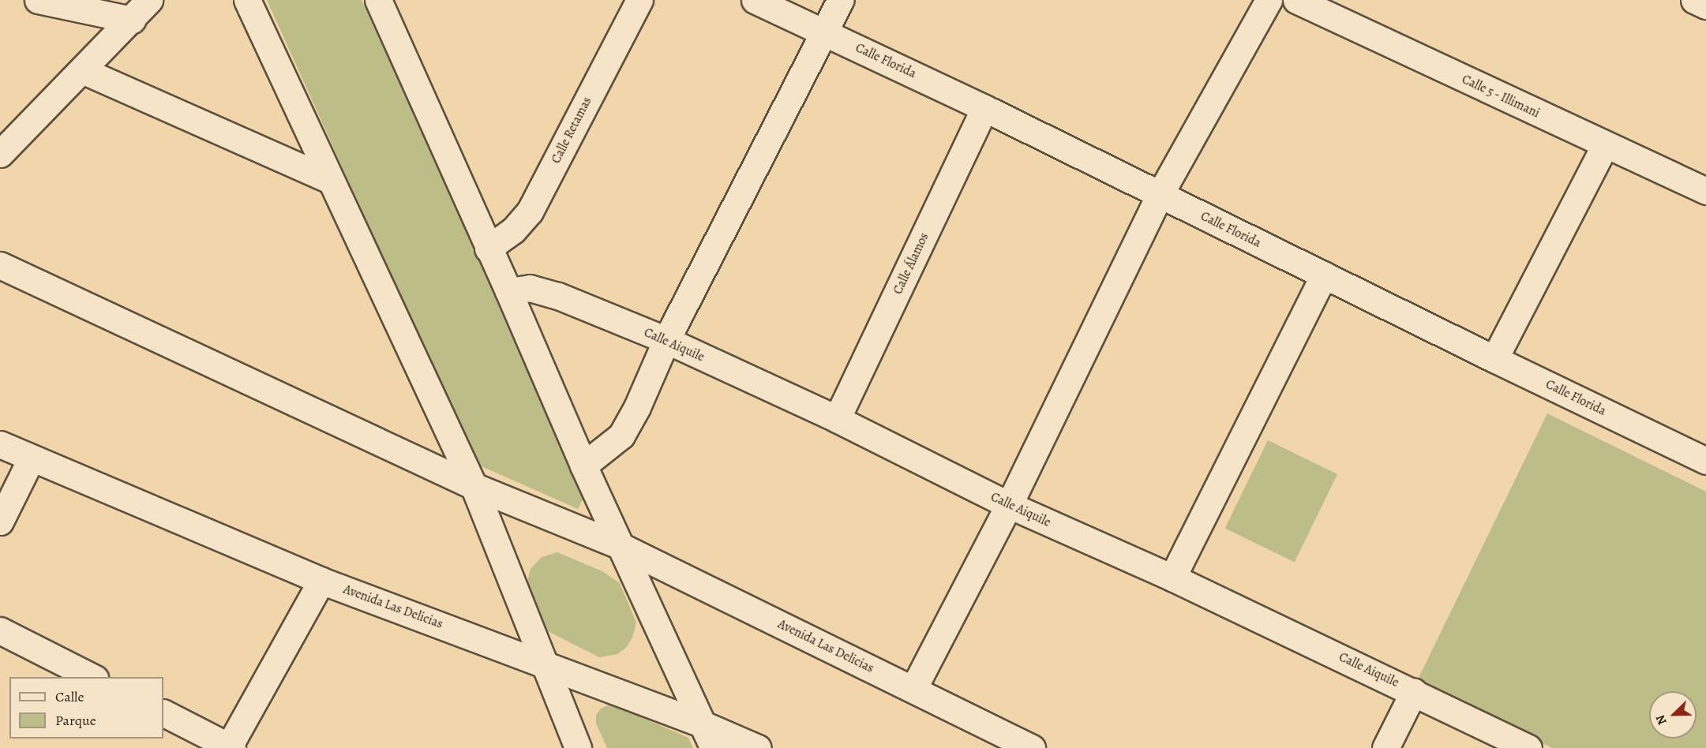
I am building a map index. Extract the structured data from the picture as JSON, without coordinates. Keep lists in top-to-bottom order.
{
  "streets": {
    "street": [
      "Calle Florida",
      "Calle 5 - Illimani",
      "Calle Retamas",
      "Calle Álamos",
      "Calle Aiquile",
      "Avenida Las Delicias"
    ]
  },
  "crossings": [
    ["Calle Florida", "Calle Álamos"],
    ["Calle Álamos", "Calle Aiquile"]
  ],
  "legend": ["Calle", "Parque"],
  "north": "bottom left"
}
